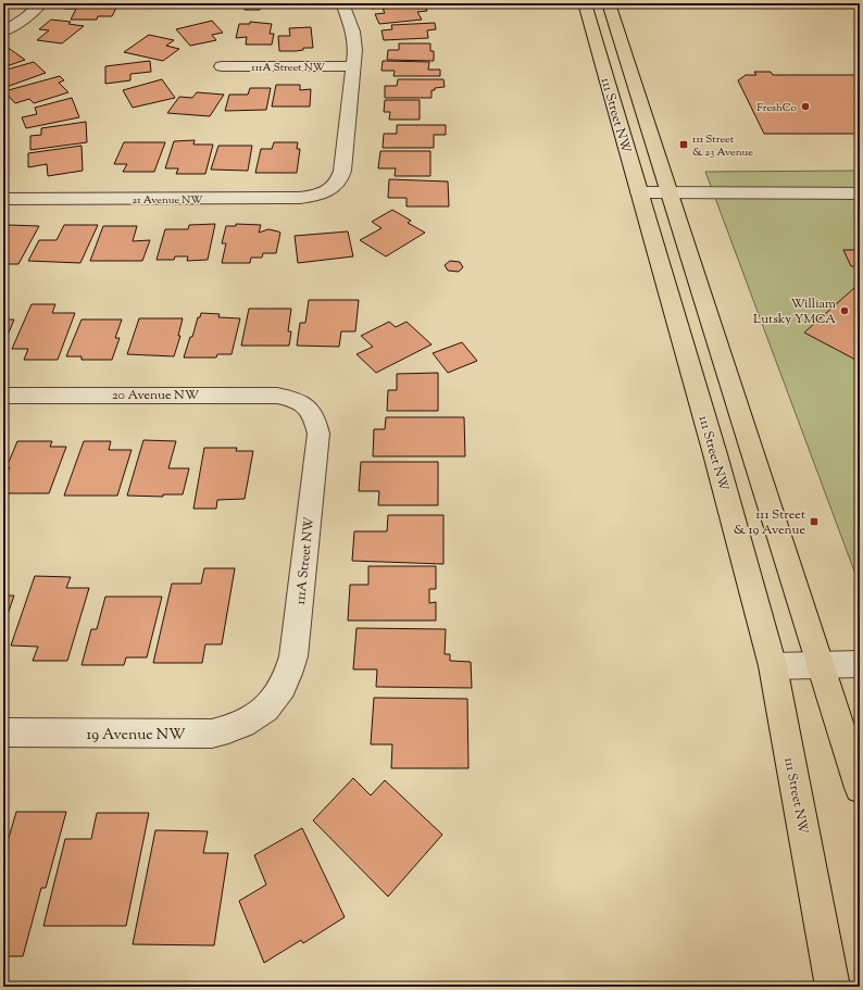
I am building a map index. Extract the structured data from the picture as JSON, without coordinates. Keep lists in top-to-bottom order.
{
  "streets": {
    "main road": ["111 Street NW"],
    "street": [
      "111A Street NW",
      "21 Avenue NW",
      "20 Avenue NW",
      "19 Avenue NW"
    ]
  },
  "crossings": [
    ["111A Street NW", "21 Avenue NW"],
    ["111A Street NW", "20 Avenue NW"],
    ["111A Street NW", "19 Avenue NW"]
  ],
  "places": {
    "other": ["FreshCo", "William Lutsky YMCA"],
    "transit": ["111 Street & 23 Avenue", "111 Street & 19 Avenue"]
  }
}
